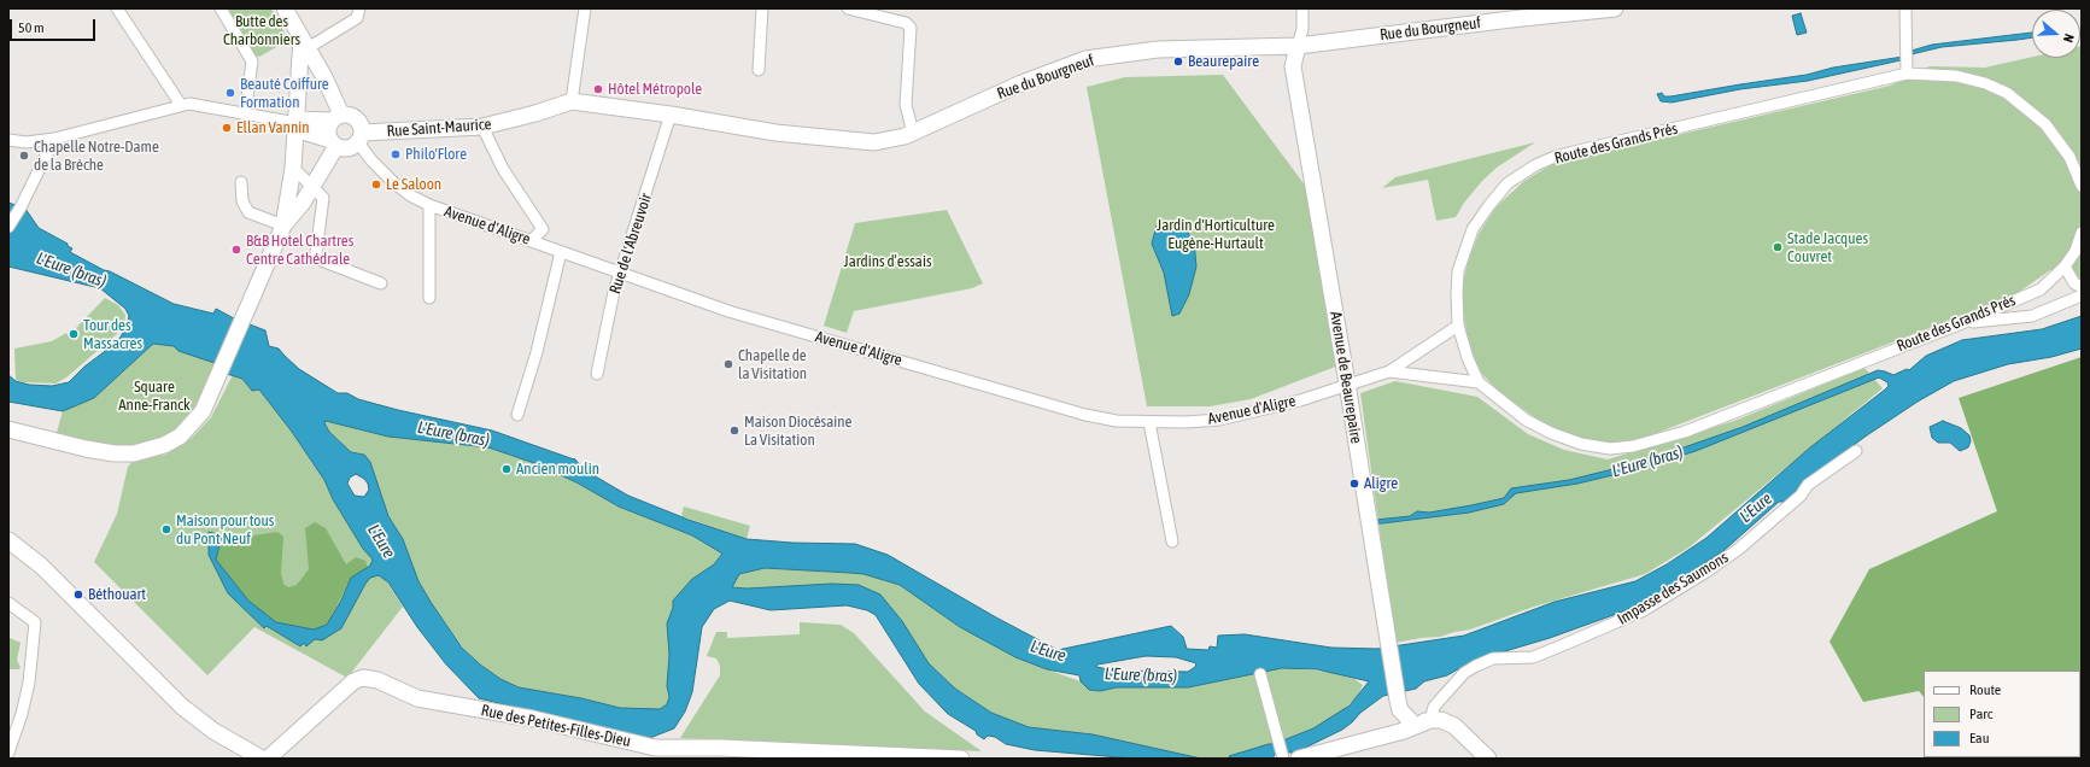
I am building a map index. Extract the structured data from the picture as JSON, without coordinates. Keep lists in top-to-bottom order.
{
  "streets": {
    "main road": [
      "Rue du Bourgneuf",
      "Rue Saint-Maurice",
      "Avenue de Beaurepaire",
      "Rue des Petites-Filles-Dieu"
    ],
    "street": [
      "Route des Grands Prés",
      "Avenue d'Aligre",
      "Rue de l'Abreuvoir",
      "Impasse des Saumons"
    ]
  },
  "crossings": [
    ["Rue du Bourgneuf", "Rue Saint-Maurice"],
    ["Rue du Bourgneuf", "Rue de l'Abreuvoir"],
    ["Rue du Bourgneuf", "Avenue de Beaurepaire"],
    ["Rue Saint-Maurice", "Avenue d'Aligre"],
    ["Route des Grands Prés", "Avenue d'Aligre"],
    ["Avenue d'Aligre", "Rue de l'Abreuvoir"],
    ["Avenue d'Aligre", "Avenue de Beaurepaire"]
  ],
  "water": ["L'Eure (bras)", "L'Eure"],
  "parks": [
    "Butte des Charbonniers",
    "Jardin d'Horticulture Eugène-Hurtault",
    "Jardins d’essais",
    "Square Anne-Franck"
  ],
  "places": [
    "Beaurepaire",
    "Hôtel Métropole",
    "Beauté Coiffure Formation",
    "Ellan Vannin",
    "Philo'Flore",
    "Chapelle Notre-Dame de la Brèche",
    "Le Saloon",
    "Stade Jacques Couvret",
    "B&B Hotel Chartres Centre Cathédrale",
    "Tour des Massacres",
    "Chapelle de la Visitation",
    "Maison Diocésaine La Visitation",
    "Ancien moulin",
    "Aligre",
    "Maison pour tous du Pont Neuf",
    "Béthouart"
  ],
  "legend": ["Route", "Parc", "Eau"],
  "scale_bar": "50 m",
  "north": "right"
}
